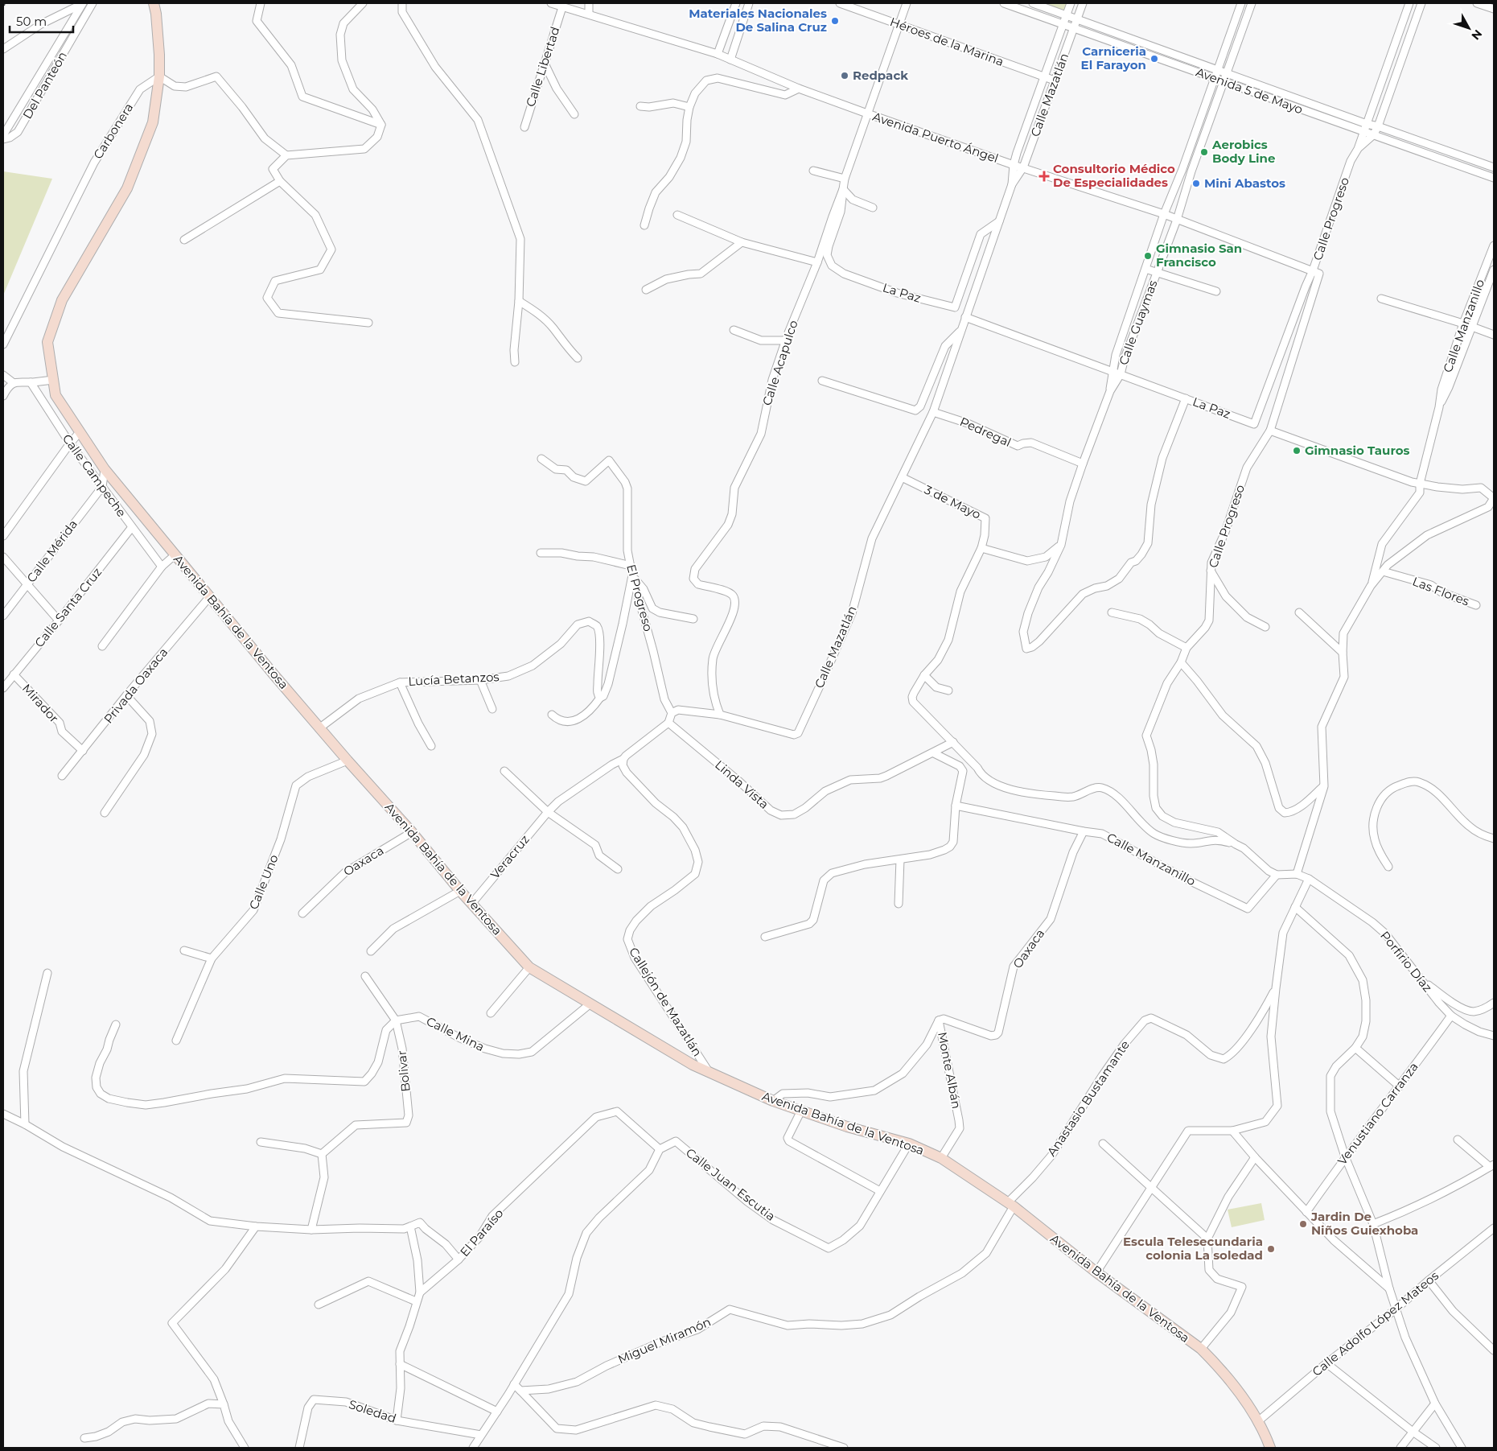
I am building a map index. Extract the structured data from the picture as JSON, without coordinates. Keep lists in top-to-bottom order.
{
  "streets": {
    "main road": ["Avenida Bahía de la Ventosa"],
    "street": [
      "Héroes de la Marina",
      "Calle Libertad",
      "Del Panteón",
      "Avenida 5 de Mayo",
      "Calle Mazatlán",
      "Carbonera",
      "Avenida Puerto Ángel",
      "Calle Progreso",
      "La Paz",
      "Calle Guaymas",
      "Calle Manzanillo",
      "Calle Acapulco",
      "Pedregal",
      "Calle Campeche",
      "3 de Mayo",
      "Calle Mérida",
      "Las Flores",
      "El Progreso",
      "Calle Santa Cruz",
      "Lucía Betanzos",
      "Privada Oaxaca",
      "Mirador",
      "Linda Vista",
      "Veracruz",
      "Oaxaca",
      "Calle Uno",
      "Porfirio Díaz",
      "Callejón de Mazatlán",
      "Calle Mina",
      "Monte Albán",
      "Bolivar",
      "Anastasio Bustamante",
      "Venustiano Carranza",
      "Calle Juan Escutia",
      "El Paraíso",
      "Calle Adolfo López Mateos",
      "Miguel Miramón",
      "Soledad"
    ]
  },
  "crossings": [
    ["Héroes de la Marina", "Calle Mazatlán"],
    ["Héroes de la Marina", "Calle Acapulco"],
    ["Calle Libertad", "Avenida Puerto Ángel"],
    ["Avenida 5 de Mayo", "Calle Mazatlán"],
    ["Avenida 5 de Mayo", "Calle Progreso"],
    ["Avenida 5 de Mayo", "Calle Guaymas"],
    ["Calle Mazatlán", "Avenida Puerto Ángel"],
    ["Calle Mazatlán", "La Paz"],
    ["Calle Mazatlán", "Calle Acapulco"],
    ["Calle Mazatlán", "Pedregal"],
    ["Calle Mazatlán", "3 de Mayo"],
    ["Calle Mazatlán", "El Progreso"],
    ["Carbonera", "Avenida Bahía de la Ventosa"],
    ["Avenida Puerto Ángel", "Calle Progreso"],
    ["Avenida Puerto Ángel", "Calle Guaymas"],
    ["Avenida Puerto Ángel", "Calle Acapulco"],
    ["Calle Progreso", "La Paz"],
    ["Calle Progreso", "Calle Manzanillo"],
    ["La Paz", "Calle Guaymas"],
    ["La Paz", "Calle Acapulco"],
    ["Calle Guaymas", "Pedregal"],
    ["Calle Manzanillo", "Oaxaca"],
    ["Calle Campeche", "Calle Mérida"],
    ["Calle Campeche", "Calle Santa Cruz"],
    ["Calle Santa Cruz", "Mirador"],
    ["Avenida Bahía de la Ventosa", "Lucía Betanzos"],
    ["Avenida Bahía de la Ventosa", "Privada Oaxaca"],
    ["Avenida Bahía de la Ventosa", "Veracruz"],
    ["Avenida Bahía de la Ventosa", "Oaxaca"],
    ["Avenida Bahía de la Ventosa", "Calle Uno"],
    ["Avenida Bahía de la Ventosa", "Callejón de Mazatlán"],
    ["Avenida Bahía de la Ventosa", "Calle Mina"],
    ["Avenida Bahía de la Ventosa", "Monte Albán"],
    ["Avenida Bahía de la Ventosa", "Anastasio Bustamante"],
    ["Avenida Bahía de la Ventosa", "Calle Juan Escutia"],
    ["Avenida Bahía de la Ventosa", "Calle Adolfo López Mateos"],
    ["Avenida Bahía de la Ventosa", "Miguel Miramón"],
    ["Privada Oaxaca", "Mirador"],
    ["Oaxaca", "Monte Albán"],
    ["Porfirio Díaz", "Venustiano Carranza"],
    ["Calle Mina", "Bolivar"],
    ["Anastasio Bustamante", "Miguel Miramón"],
    ["Calle Juan Escutia", "El Paraíso"],
    ["El Paraíso", "Soledad"]
  ],
  "places": {
    "other": [
      "Materiales Nacionales De Salina Cruz",
      "Carniceria El Farayon",
      "Redpack",
      "Aerobics Body Line",
      "Mini Abastos",
      "Gimnasio San Francisco",
      "Gimnasio Tauros",
      "Jardin De Niños Guiexhoba",
      "Escula Telesecundaria colonia La soledad"
    ],
    "health": ["Consultorio Médico De Especialidades"]
  },
  "scale_bar": "50 m",
  "north": "bottom right"
}
